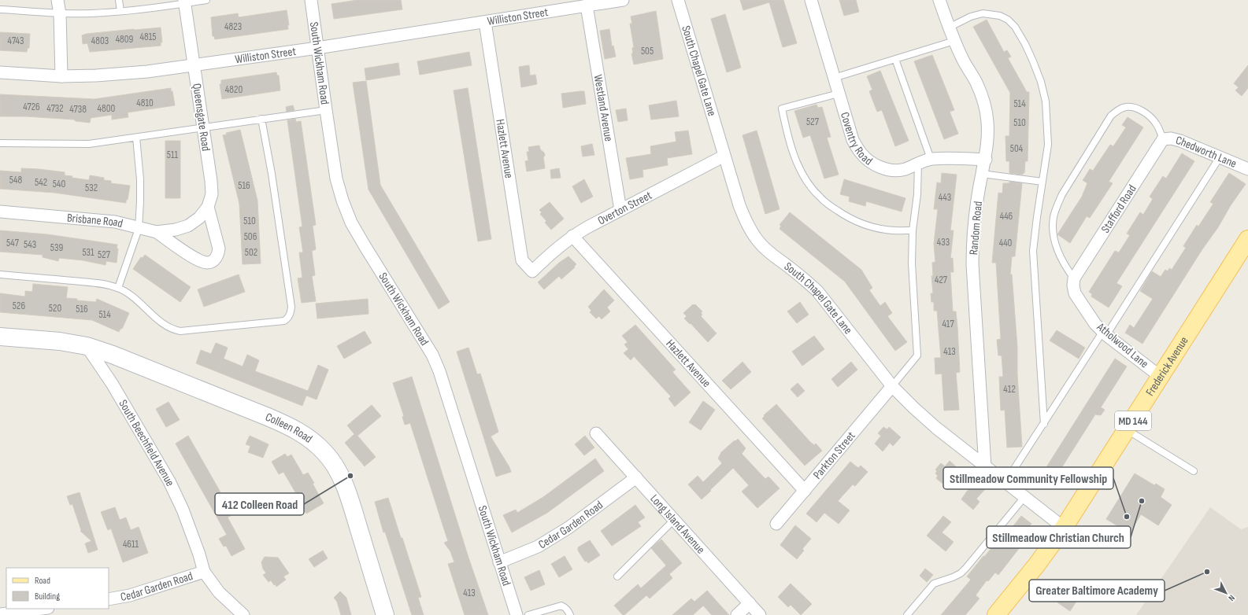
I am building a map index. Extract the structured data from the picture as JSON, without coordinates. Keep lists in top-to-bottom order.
{
  "streets": {
    "main road": ["Frederick Avenue", "MD 144"],
    "street": [
      "Williston Street",
      "South Wickham Road",
      "South Chapel Gate Lane",
      "Westland Avenue",
      "Queensgate Road",
      "Coventry Road",
      "Hazlett Avenue",
      "Chedworth Lane",
      "Overton Street",
      "Stafford Road",
      "Brisbane Road",
      "Random Road",
      "Atholwood Lane",
      "Colleen Road",
      "South Beechfield Avenue",
      "Parkton Street",
      "Cedar Garden Road",
      "Long Island Avenue"
    ]
  },
  "crossings": [
    ["Williston Street", "South Wickham Road"],
    ["Williston Street", "Westland Avenue"],
    ["Williston Street", "Queensgate Road"],
    ["Williston Street", "Hazlett Avenue"],
    ["South Wickham Road", "Cedar Garden Road"],
    ["South Chapel Gate Lane", "Overton Street"],
    ["South Chapel Gate Lane", "Random Road"],
    ["South Chapel Gate Lane", "Frederick Avenue"],
    ["South Chapel Gate Lane", "Parkton Street"],
    ["Westland Avenue", "Overton Street"],
    ["Queensgate Road", "Brisbane Road"],
    ["Coventry Road", "Random Road"],
    ["Hazlett Avenue", "Overton Street"],
    ["Hazlett Avenue", "Parkton Street"],
    ["Chedworth Lane", "Stafford Road"],
    ["Stafford Road", "Atholwood Lane"],
    ["Atholwood Lane", "Frederick Avenue"],
    ["Colleen Road", "South Beechfield Avenue"],
    ["South Beechfield Avenue", "Cedar Garden Road"],
    ["Cedar Garden Road", "Long Island Avenue"]
  ],
  "places": [
    "412 Colleen Road",
    "Stillmeadow Christian Church",
    "Stillmeadow Community Fellowship",
    "Greater Baltimore Academy"
  ],
  "house_numbers": [
    "4823",
    "4815",
    "4809",
    "4743",
    "4803",
    "505",
    "4820",
    "4810",
    "514",
    "4726",
    "4732",
    "4800",
    "4738",
    "527",
    "510",
    "504",
    "511",
    "548",
    "542",
    "540",
    "516",
    "532",
    "443",
    "446",
    "510",
    "506",
    "433",
    "547",
    "440",
    "543",
    "539",
    "531",
    "502",
    "527",
    "427",
    "526",
    "520",
    "516",
    "514",
    "417",
    "413",
    "412",
    "4611",
    "413"
  ],
  "legend": ["Road", "Building"],
  "north": "bottom right"
}
